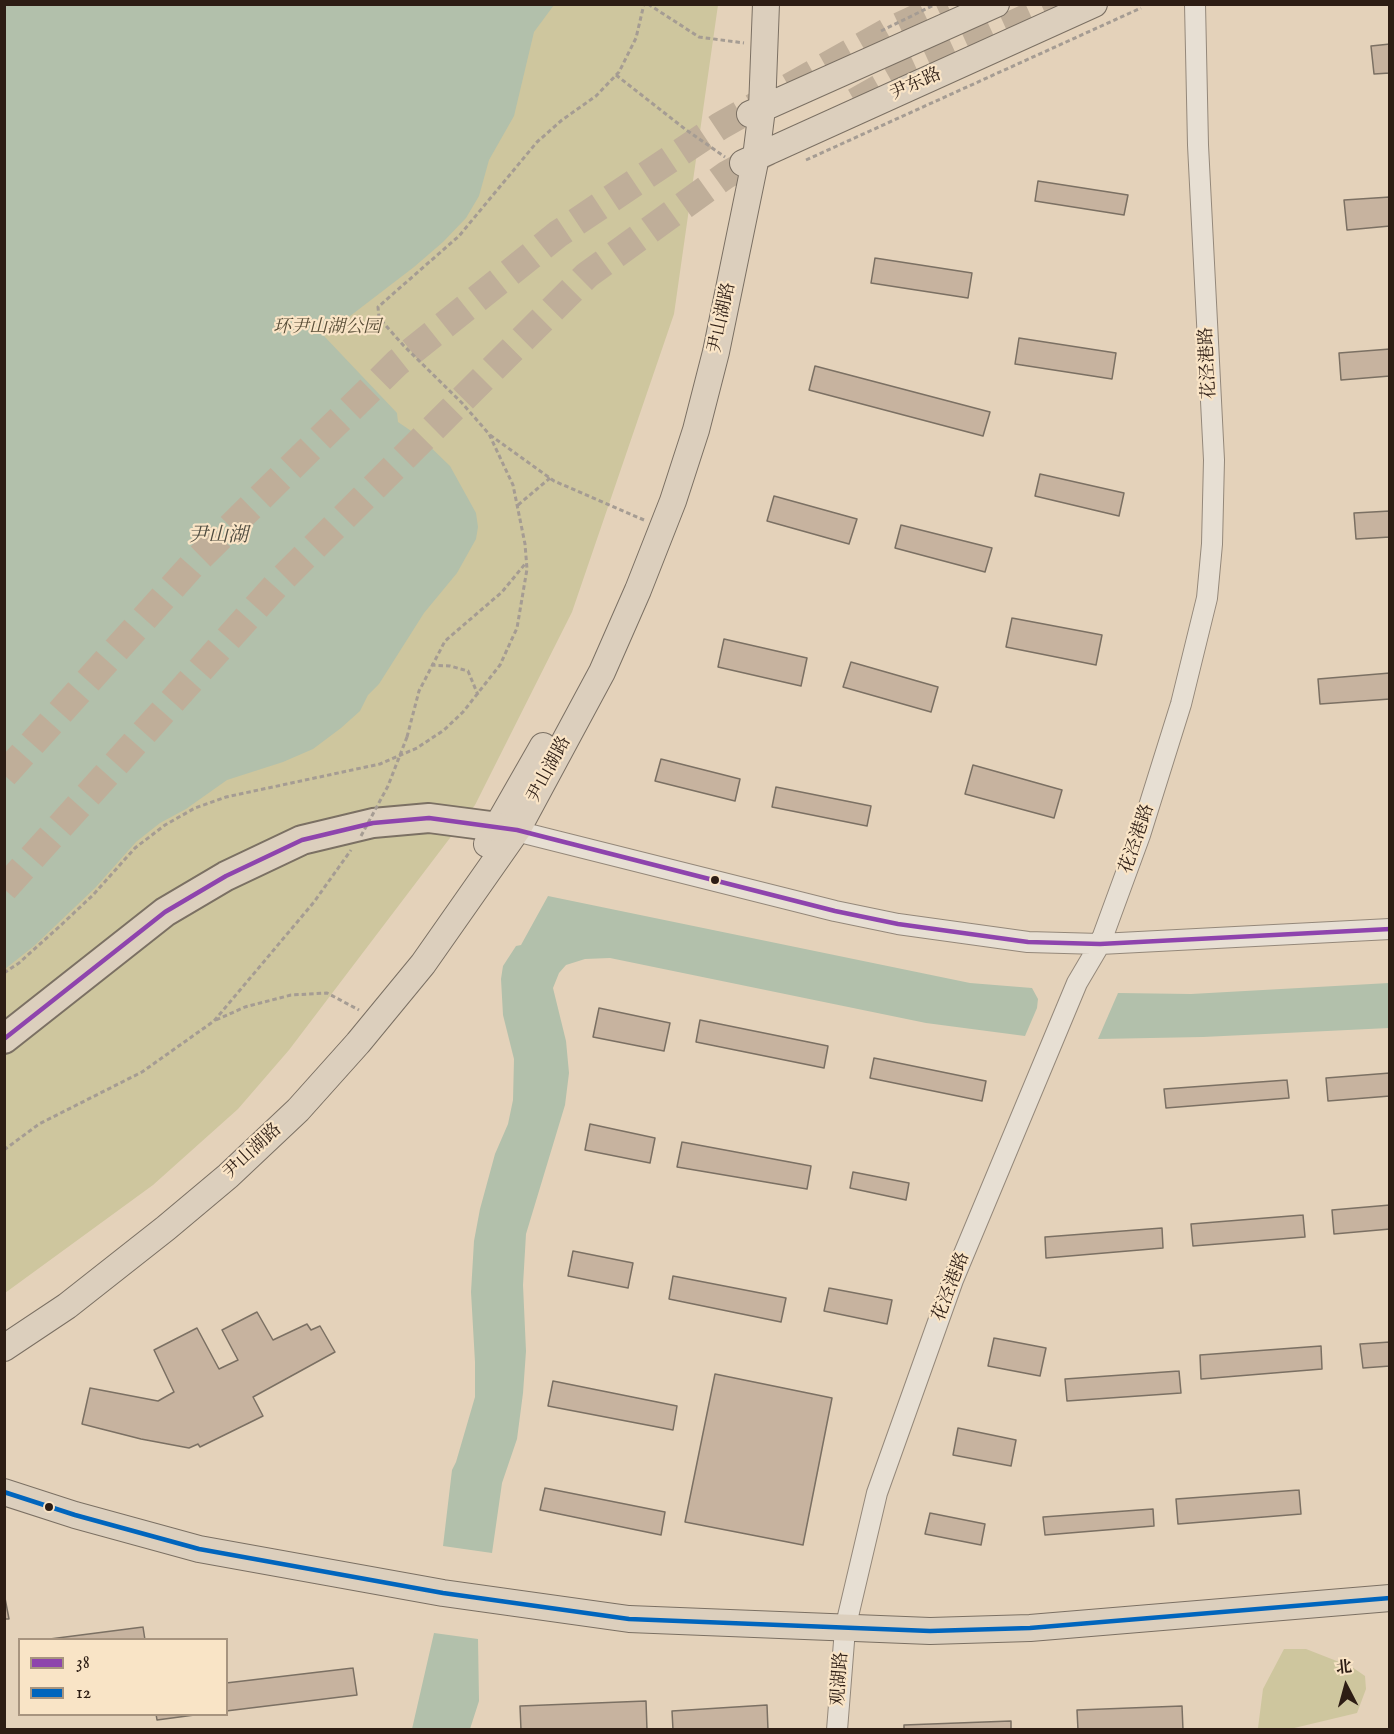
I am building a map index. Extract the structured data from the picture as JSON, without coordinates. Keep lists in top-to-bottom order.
{
  "streets": {
    "main road": ["尹东路", "尹山湖路"],
    "street": ["花泾港路", "观湖路"]
  },
  "crossings": [
    ["尹东路", "尹山湖路"],
    ["花泾港路", "观湖路"]
  ],
  "water": ["尹山湖"],
  "parks": ["环尹山湖公园"],
  "lines": ["transit line 38", "transit line 12"],
  "legend": ["38", "12"],
  "north": "top"
}
